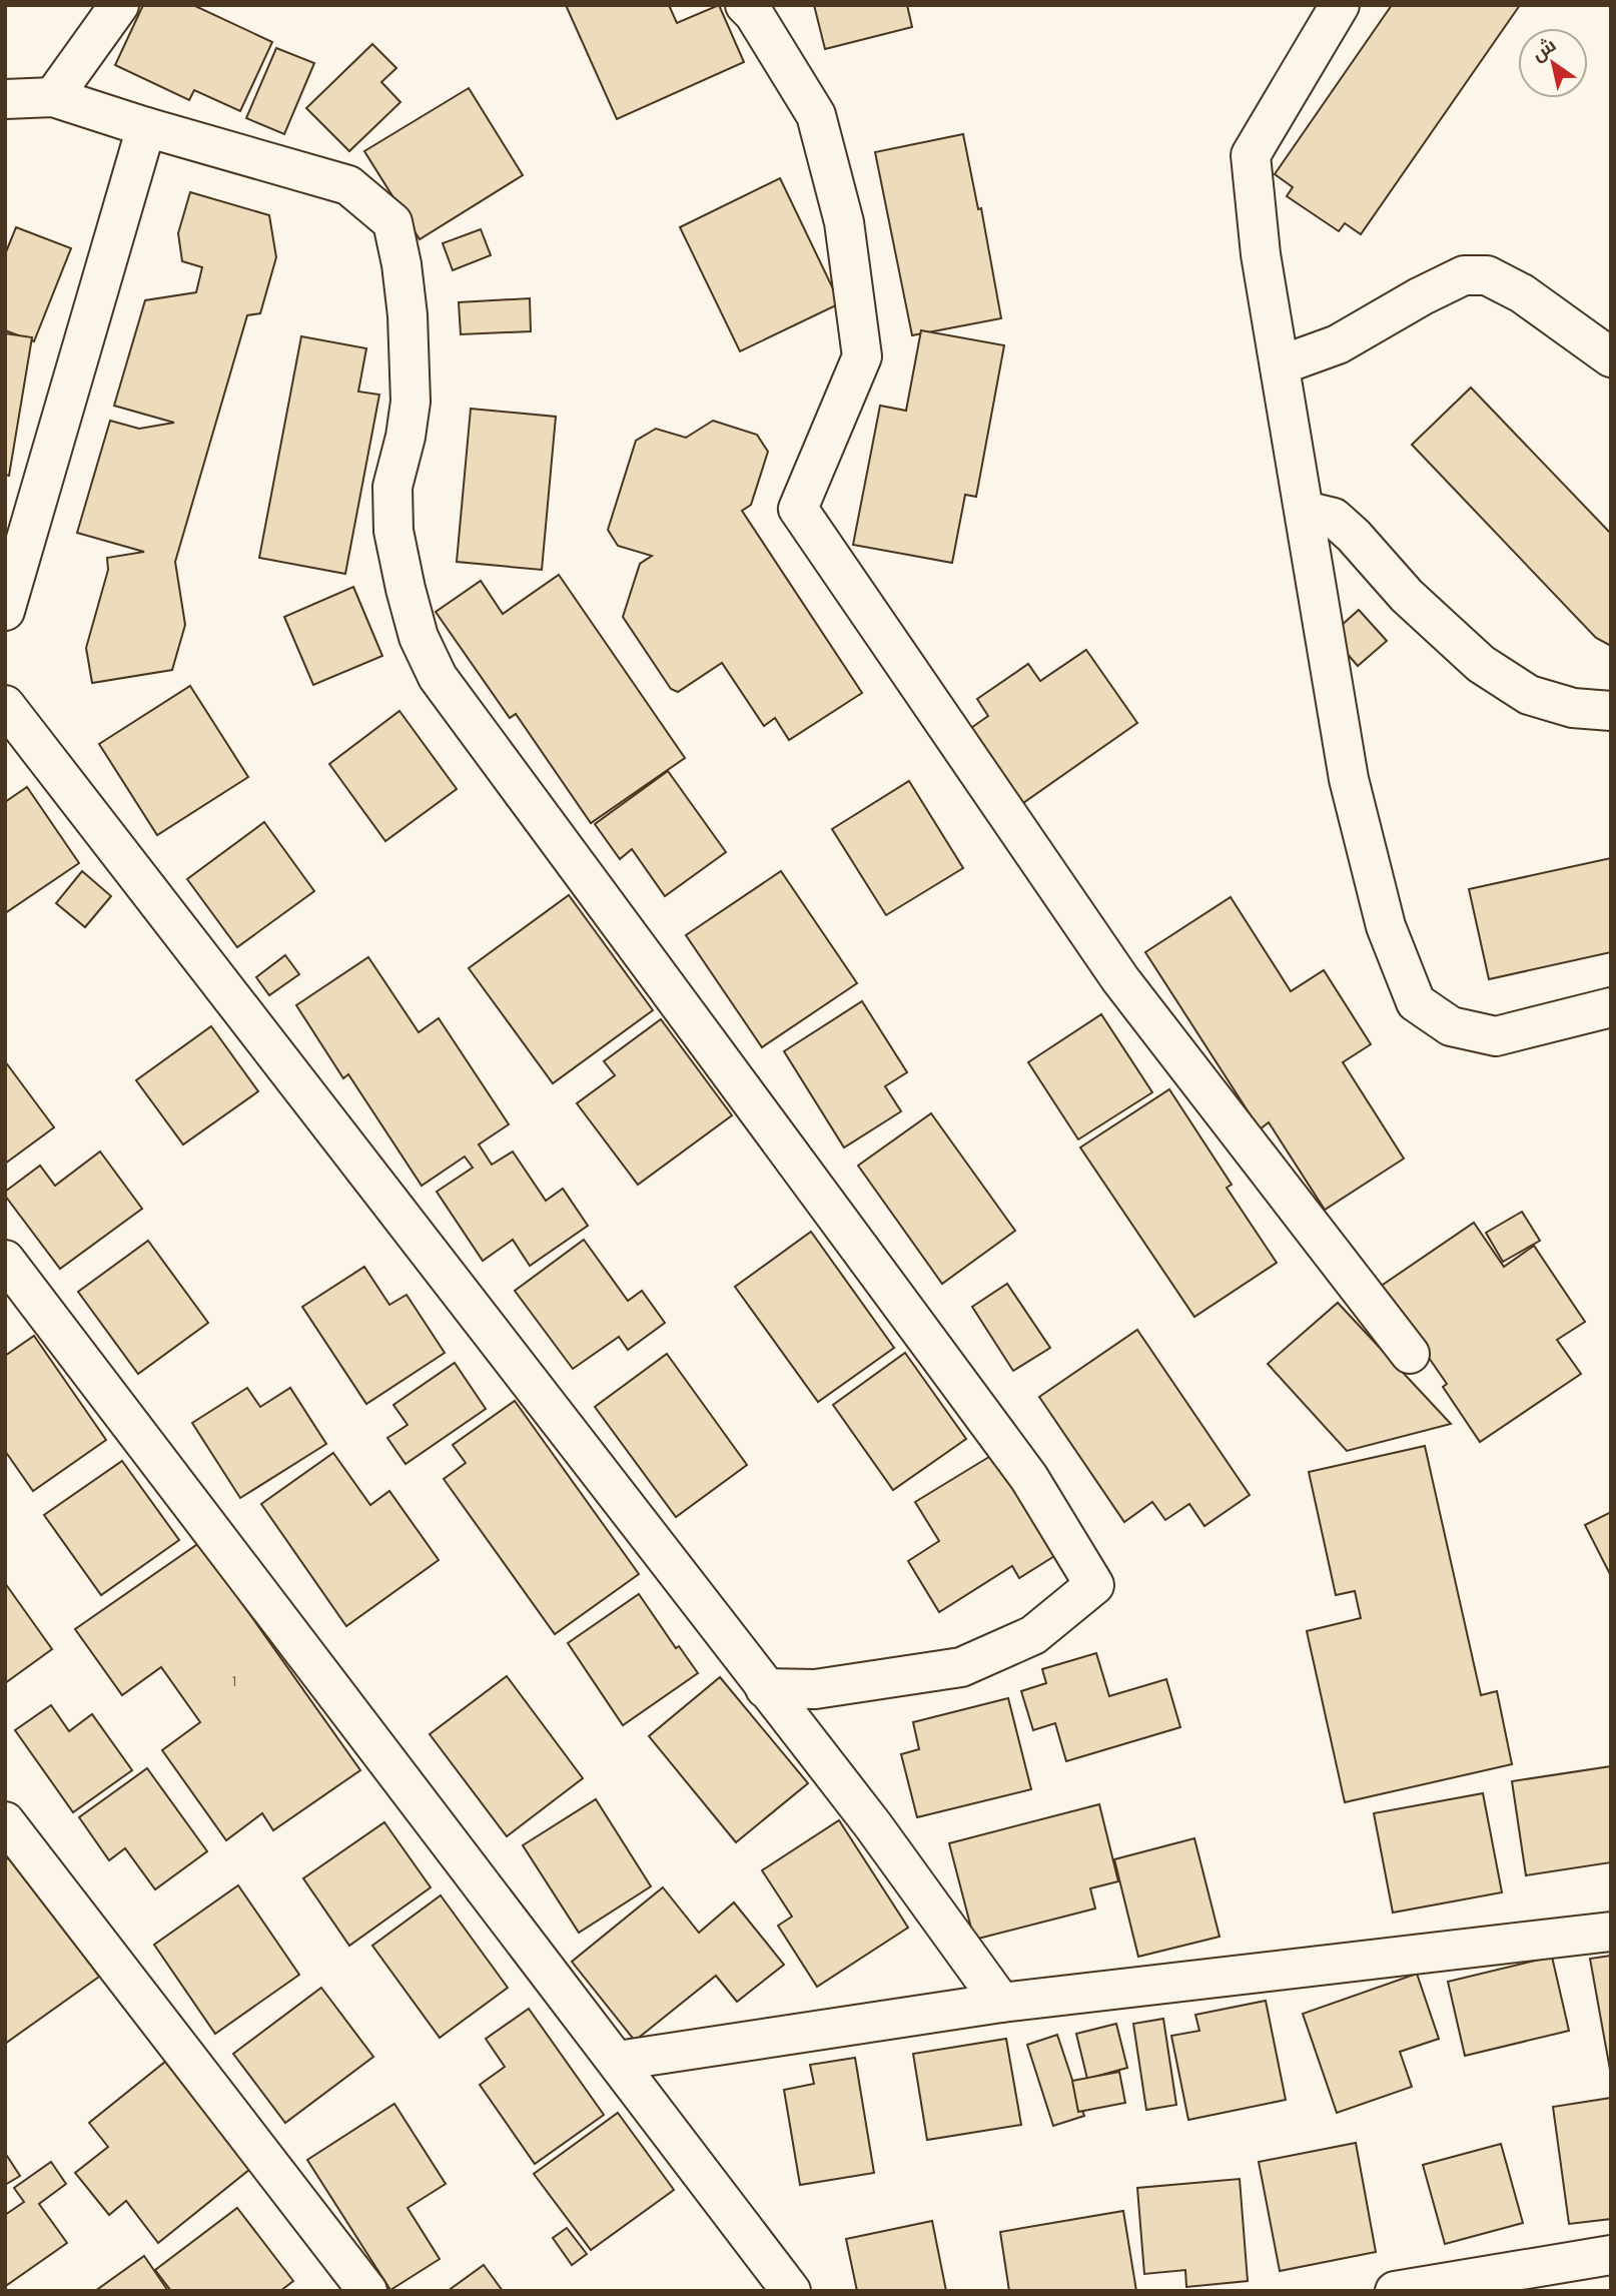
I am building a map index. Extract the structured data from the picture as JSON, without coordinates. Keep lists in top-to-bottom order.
{
  "house_numbers": ["1"],
  "north": "top left"
}
